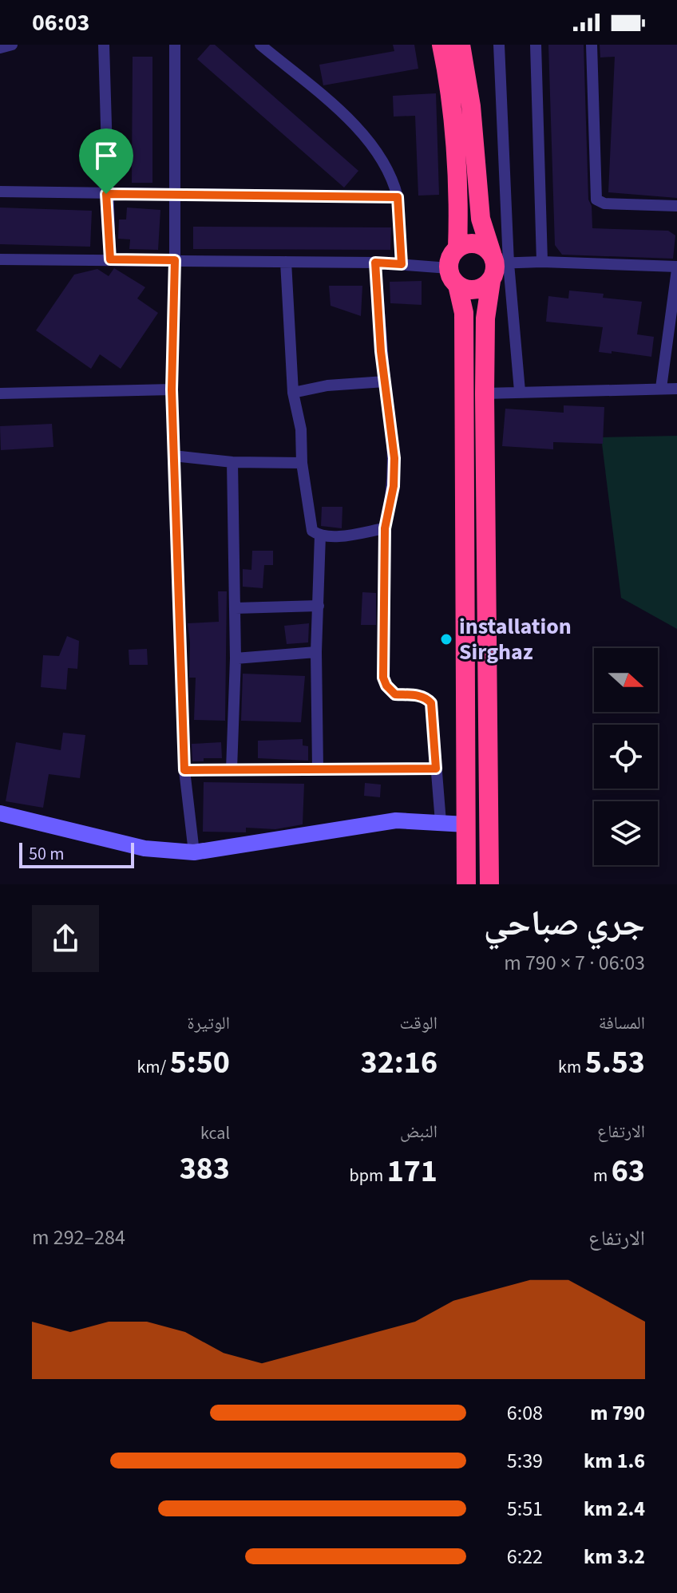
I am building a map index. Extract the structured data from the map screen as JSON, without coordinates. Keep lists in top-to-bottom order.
{
  "places": ["installation Sirghaz"],
  "scale_bar": "50 m",
  "north": "right",
  "page": {
    "status": "06:03",
    "scale": "50 m",
    "heading": ["جري صباحي", "06:03 · 7 × 790 m"],
    "stats": [
      ["المسافة", "5.53 km"],
      ["الوقت", "32:16"],
      ["الوتيرة", "5:50 /km"],
      ["الارتفاع", "63 m"],
      ["النبض", "171 bpm"],
      ["kcal", "383"]
    ],
    "chart": ["الارتفاع", "284–292 m"],
    "list": [
      {
        "name": "790 m",
        "note": "6:08"
      },
      {
        "name": "1.6 km",
        "note": "5:39"
      },
      {
        "name": "2.4 km",
        "note": "5:51"
      },
      {
        "name": "3.2 km",
        "note": "6:22"
      }
    ]
  }
}
